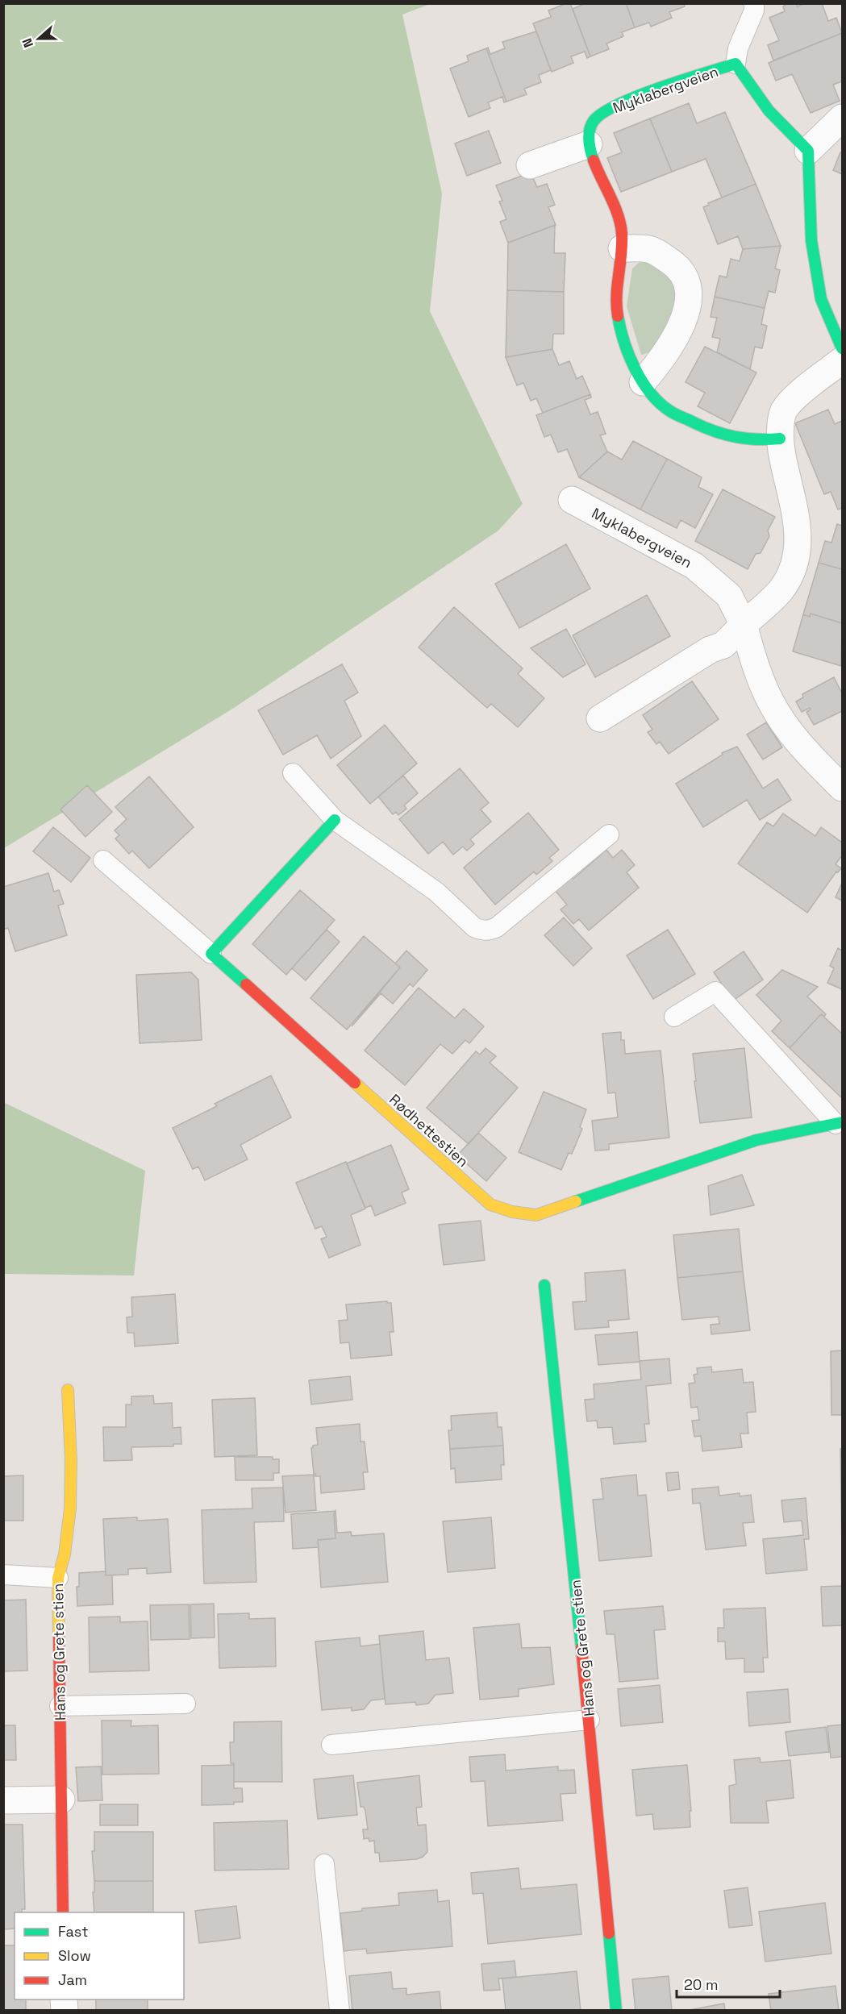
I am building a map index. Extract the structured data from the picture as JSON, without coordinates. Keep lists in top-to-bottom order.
{
  "streets": {
    "street": ["Myklabergveien", "Rødhettestien", "Hans og Grete stien"]
  },
  "legend": ["Fast", "Slow", "Jam"],
  "scale_bar": "20 m",
  "north": "left"
}
